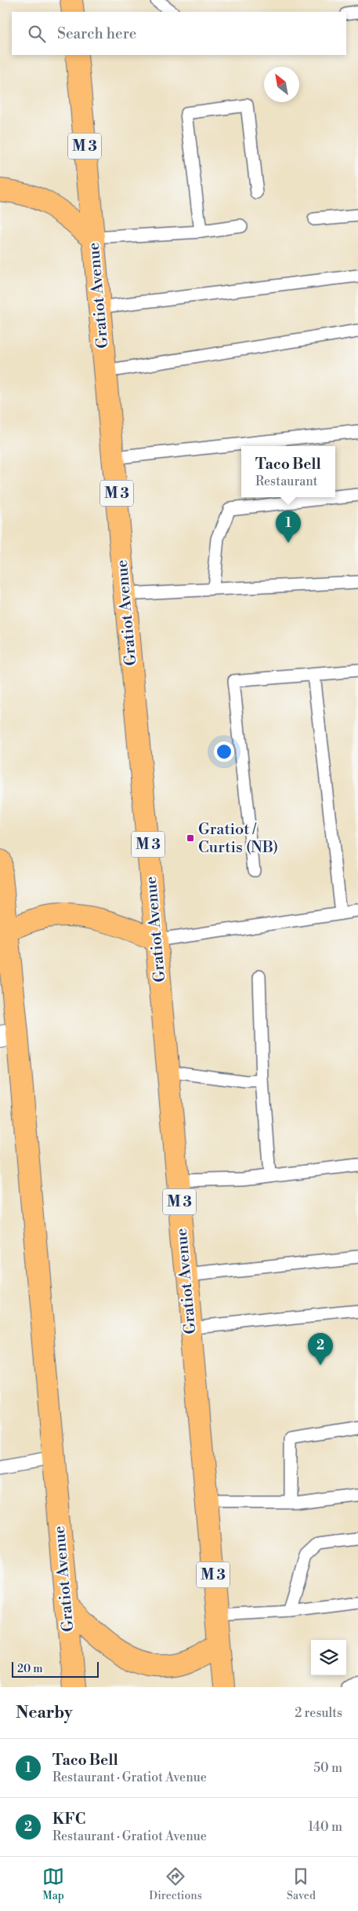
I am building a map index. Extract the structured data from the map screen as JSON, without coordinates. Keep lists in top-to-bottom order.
{
  "streets": {
    "main road": ["M 3", "Gratiot Avenue"]
  },
  "places": {
    "transit": ["Gratiot / Curtis (NB)"]
  },
  "scale_bar": "20 m",
  "north": "top left",
  "page": {
    "search": "Search here",
    "popup": ["Taco Bell", "Restaurant"],
    "pins": ["1", "2"],
    "scale": "20 m",
    "heading": ["Nearby", "2 results"],
    "list": [
      {
        "mark": "1",
        "name": "Taco Bell",
        "note": "Restaurant · Gratiot Avenue",
        "value": "50 m"
      },
      {
        "mark": "2",
        "name": "KFC",
        "note": "Restaurant · Gratiot Avenue",
        "value": "140 m"
      }
    ],
    "nav": ["Map", "Directions", "Saved"]
  }
}
